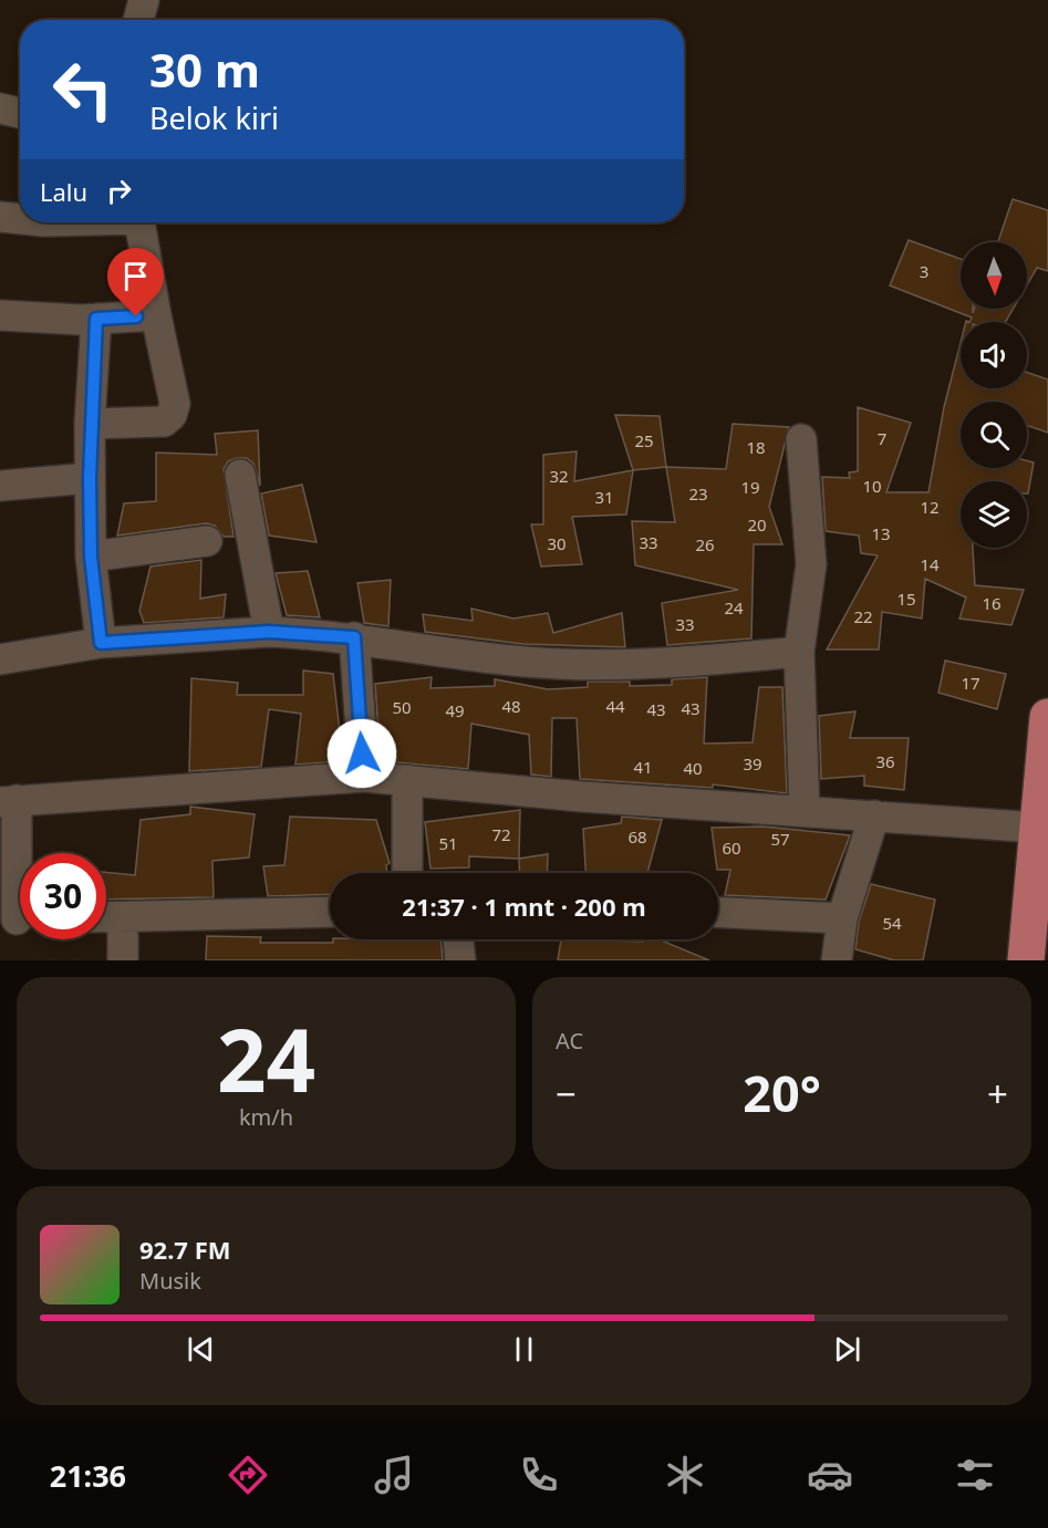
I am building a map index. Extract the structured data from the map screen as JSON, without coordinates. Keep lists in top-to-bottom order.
{
  "house_numbers": [
    "3",
    "7",
    "25",
    "18",
    "32",
    "10",
    "19",
    "23",
    "31",
    "12",
    "20",
    "13",
    "33",
    "30",
    "26",
    "14",
    "15",
    "16",
    "24",
    "22",
    "33",
    "17",
    "48",
    "44",
    "50",
    "43",
    "43",
    "49",
    "36",
    "39",
    "41",
    "40",
    "72",
    "68",
    "57",
    "51",
    "60",
    "54"
  ],
  "north": "bottom",
  "page": {
    "turn": ["30 m", "Belok kiri"],
    "then": "Lalu",
    "limit": "30",
    "trip": "21:37 · 1 mnt · 200 m",
    "tile": [
      ["24", "km/h"],
      "AC"
    ],
    "heat": ["−", "20°", "+"],
    "song": ["92.7 FM", "Musik"],
    "tabs": "21:36"
  }
}
